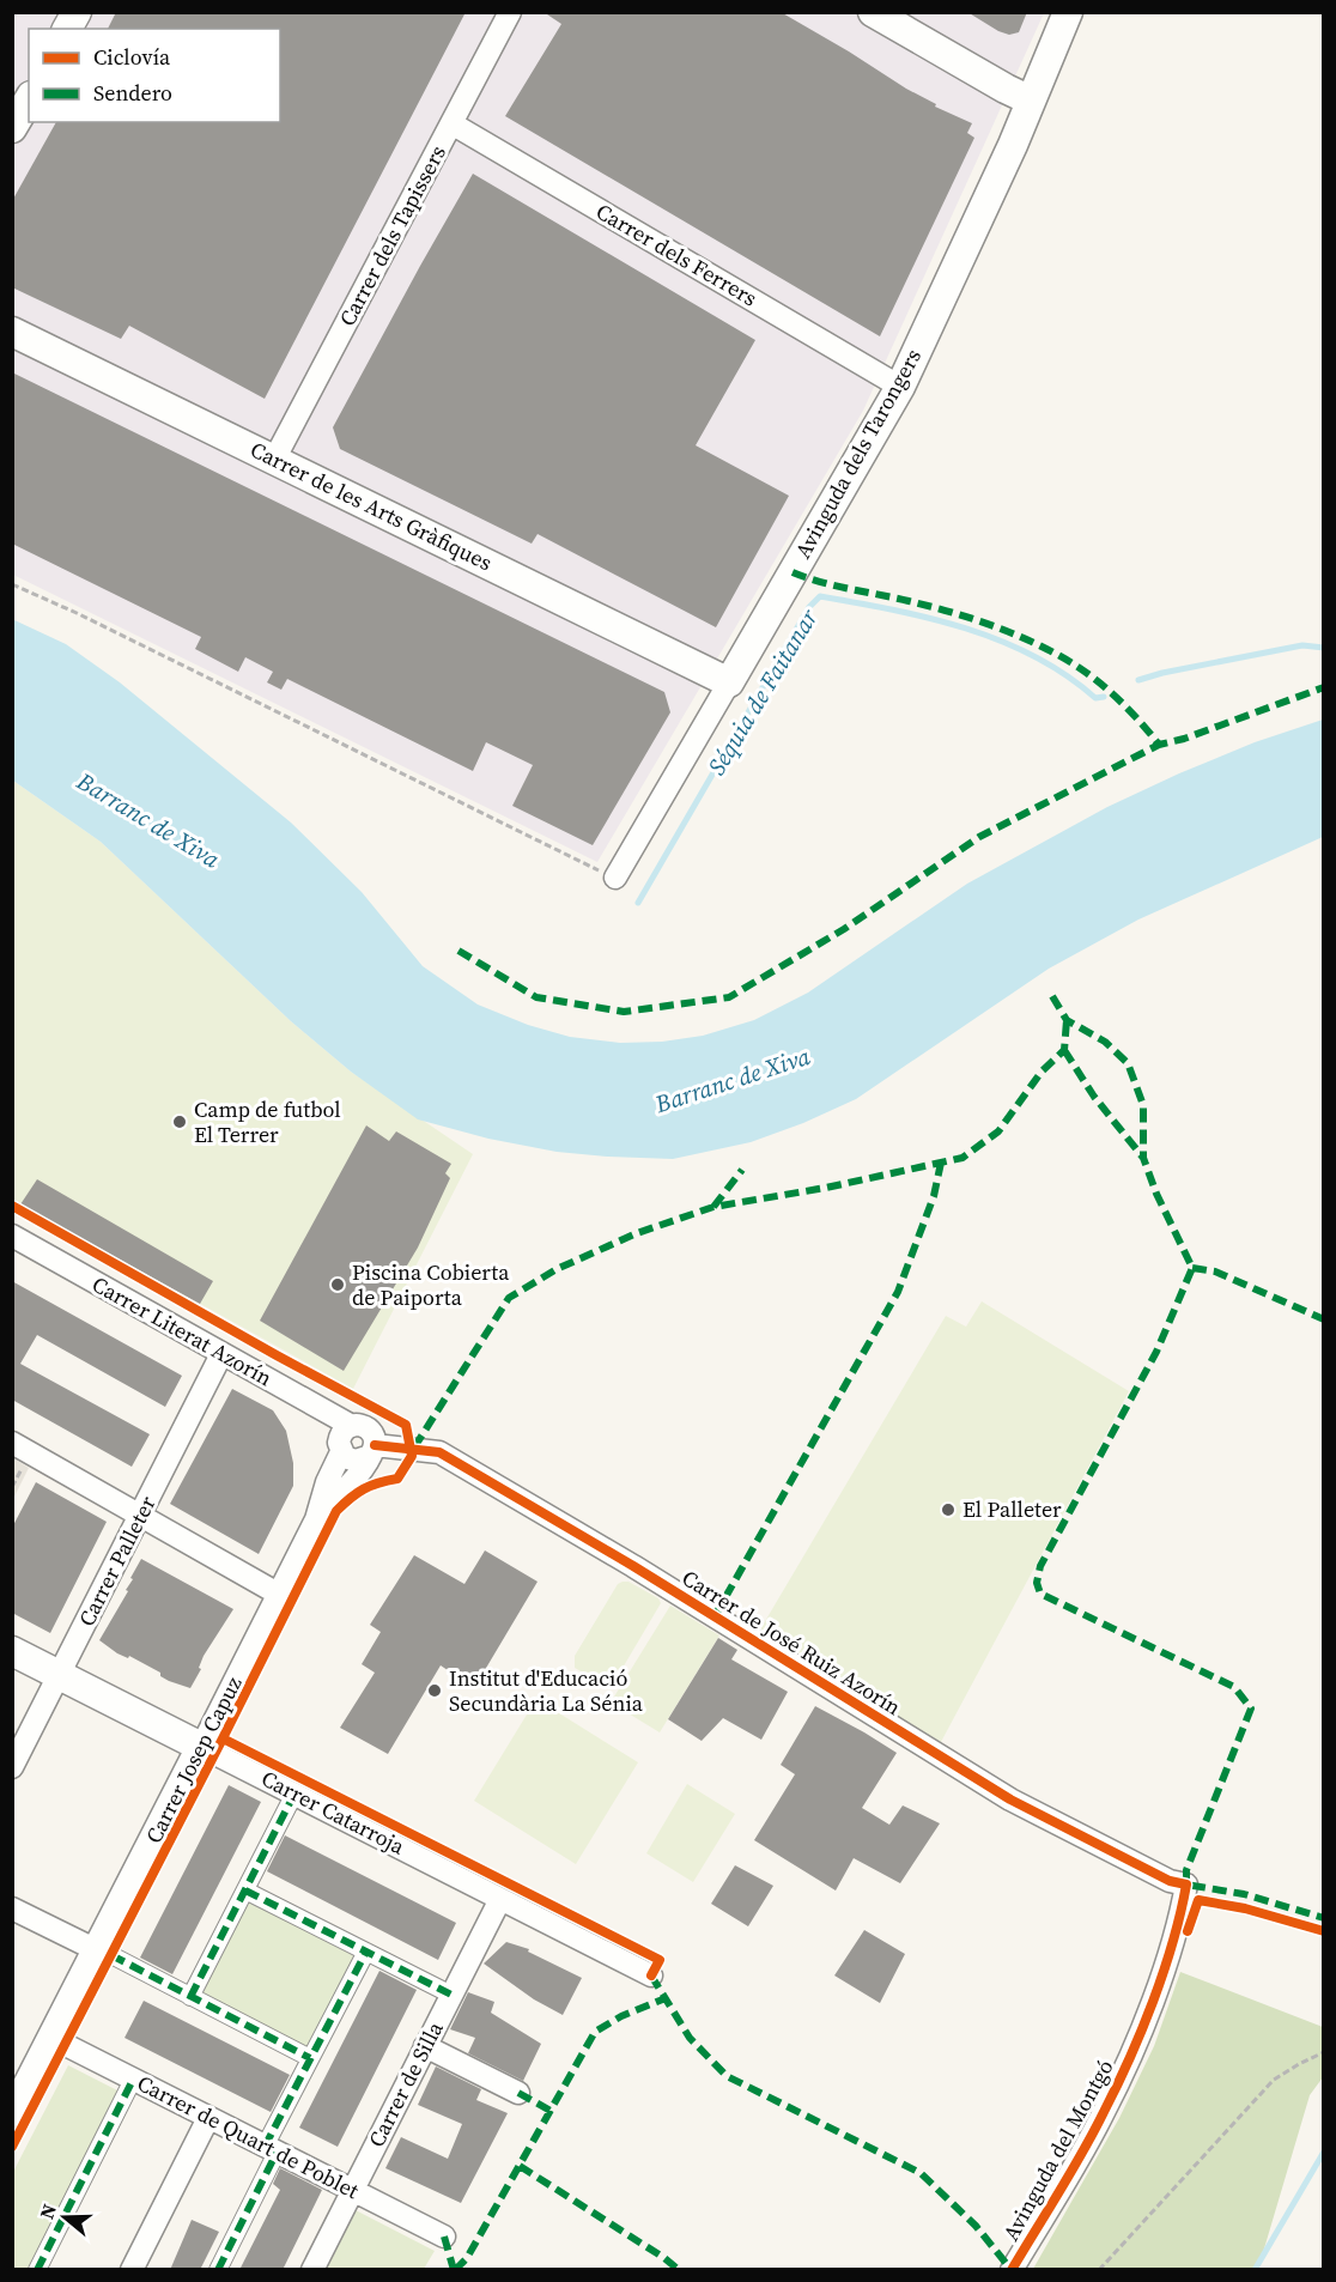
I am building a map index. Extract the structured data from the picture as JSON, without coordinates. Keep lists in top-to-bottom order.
{
  "streets": {
    "street": [
      "Carrer dels Tapissers",
      "Carrer dels Ferrers",
      "Avinguda dels Tarongers",
      "Carrer de les Arts Gràfiques",
      "Carrer Literat Azorín",
      "Carrer Palleter",
      "Carrer de José Ruiz Azorín",
      "Carrer Josep Capuz",
      "Carrer Catarroja",
      "Carrer de Silla",
      "Carrer de Quart de Poblet",
      "Avinguda del Montgó"
    ]
  },
  "crossings": [
    ["Carrer dels Tapissers", "Carrer dels Ferrers"],
    ["Carrer dels Tapissers", "Carrer de les Arts Gràfiques"],
    ["Carrer dels Ferrers", "Avinguda dels Tarongers"],
    ["Avinguda dels Tarongers", "Carrer de les Arts Gràfiques"],
    ["Carrer Literat Azorín", "Carrer Palleter"],
    ["Carrer Literat Azorín", "Carrer de José Ruiz Azorín"],
    ["Carrer Literat Azorín", "Carrer Josep Capuz"],
    ["Carrer Palleter", "Carrer Catarroja"],
    ["Carrer de José Ruiz Azorín", "Carrer Josep Capuz"],
    ["Carrer de José Ruiz Azorín", "Avinguda del Montgó"],
    ["Carrer Josep Capuz", "Carrer Catarroja"],
    ["Carrer Josep Capuz", "Carrer de Quart de Poblet"],
    ["Carrer Catarroja", "Carrer de Silla"],
    ["Carrer de Silla", "Carrer de Quart de Poblet"]
  ],
  "water": ["Séquia de Faitanar", "Barranc de Xiva"],
  "places": [
    "Camp de futbol El Terrer",
    "Piscina Cobierta de Paiporta",
    "El Palleter",
    "Institut d'Educació Secundària La Sénia"
  ],
  "legend": ["Ciclovía", "Sendero"],
  "north": "left"
}
